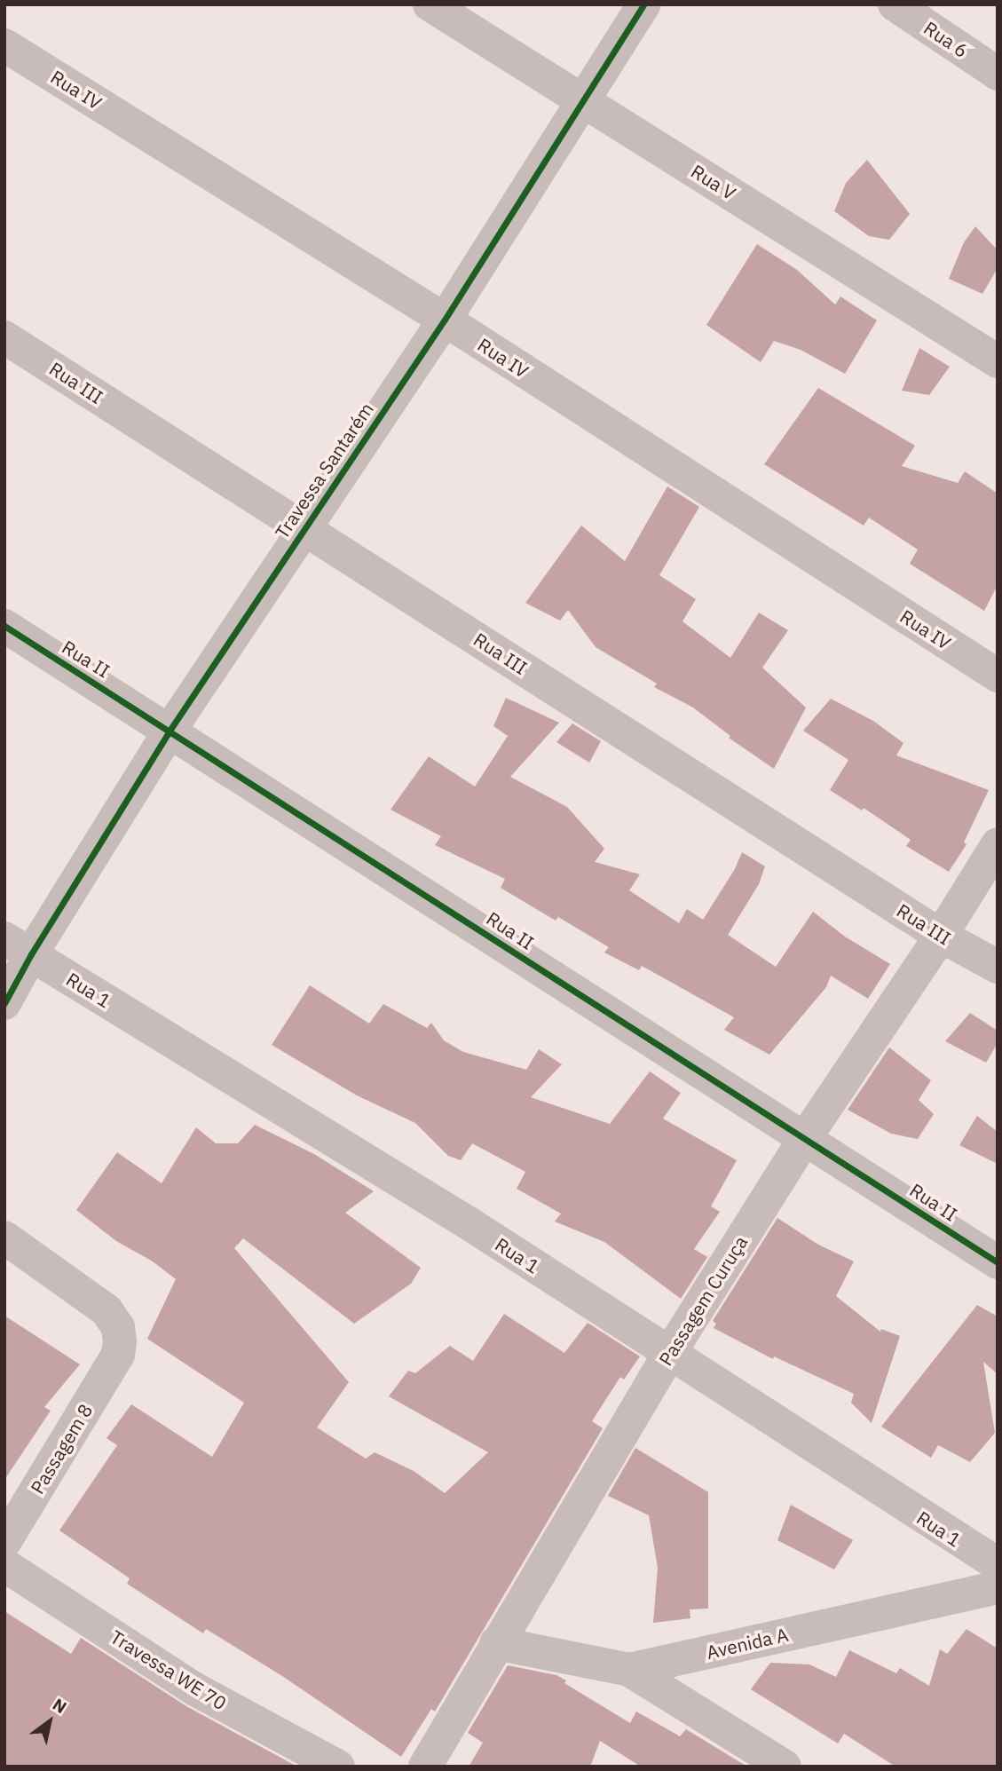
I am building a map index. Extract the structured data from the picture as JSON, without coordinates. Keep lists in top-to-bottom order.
{
  "streets": {
    "street": [
      "Rua 6",
      "Rua IV",
      "Rua V",
      "Rua III",
      "Travessa Santarém",
      "Rua II",
      "Rua 1",
      "Passagem Curuça",
      "Passagem 8",
      "Avenida A",
      "Travessa WE 70"
    ]
  },
  "crossings": [
    ["Rua IV", "Travessa Santarém"],
    ["Rua V", "Travessa Santarém"],
    ["Rua III", "Travessa Santarém"],
    ["Rua III", "Passagem Curuça"],
    ["Travessa Santarém", "Rua II"],
    ["Travessa Santarém", "Rua 1"],
    ["Rua II", "Passagem Curuça"],
    ["Rua 1", "Passagem Curuça"],
    ["Rua 1", "Avenida A"],
    ["Passagem Curuça", "Avenida A"]
  ],
  "north": "top right"
}
